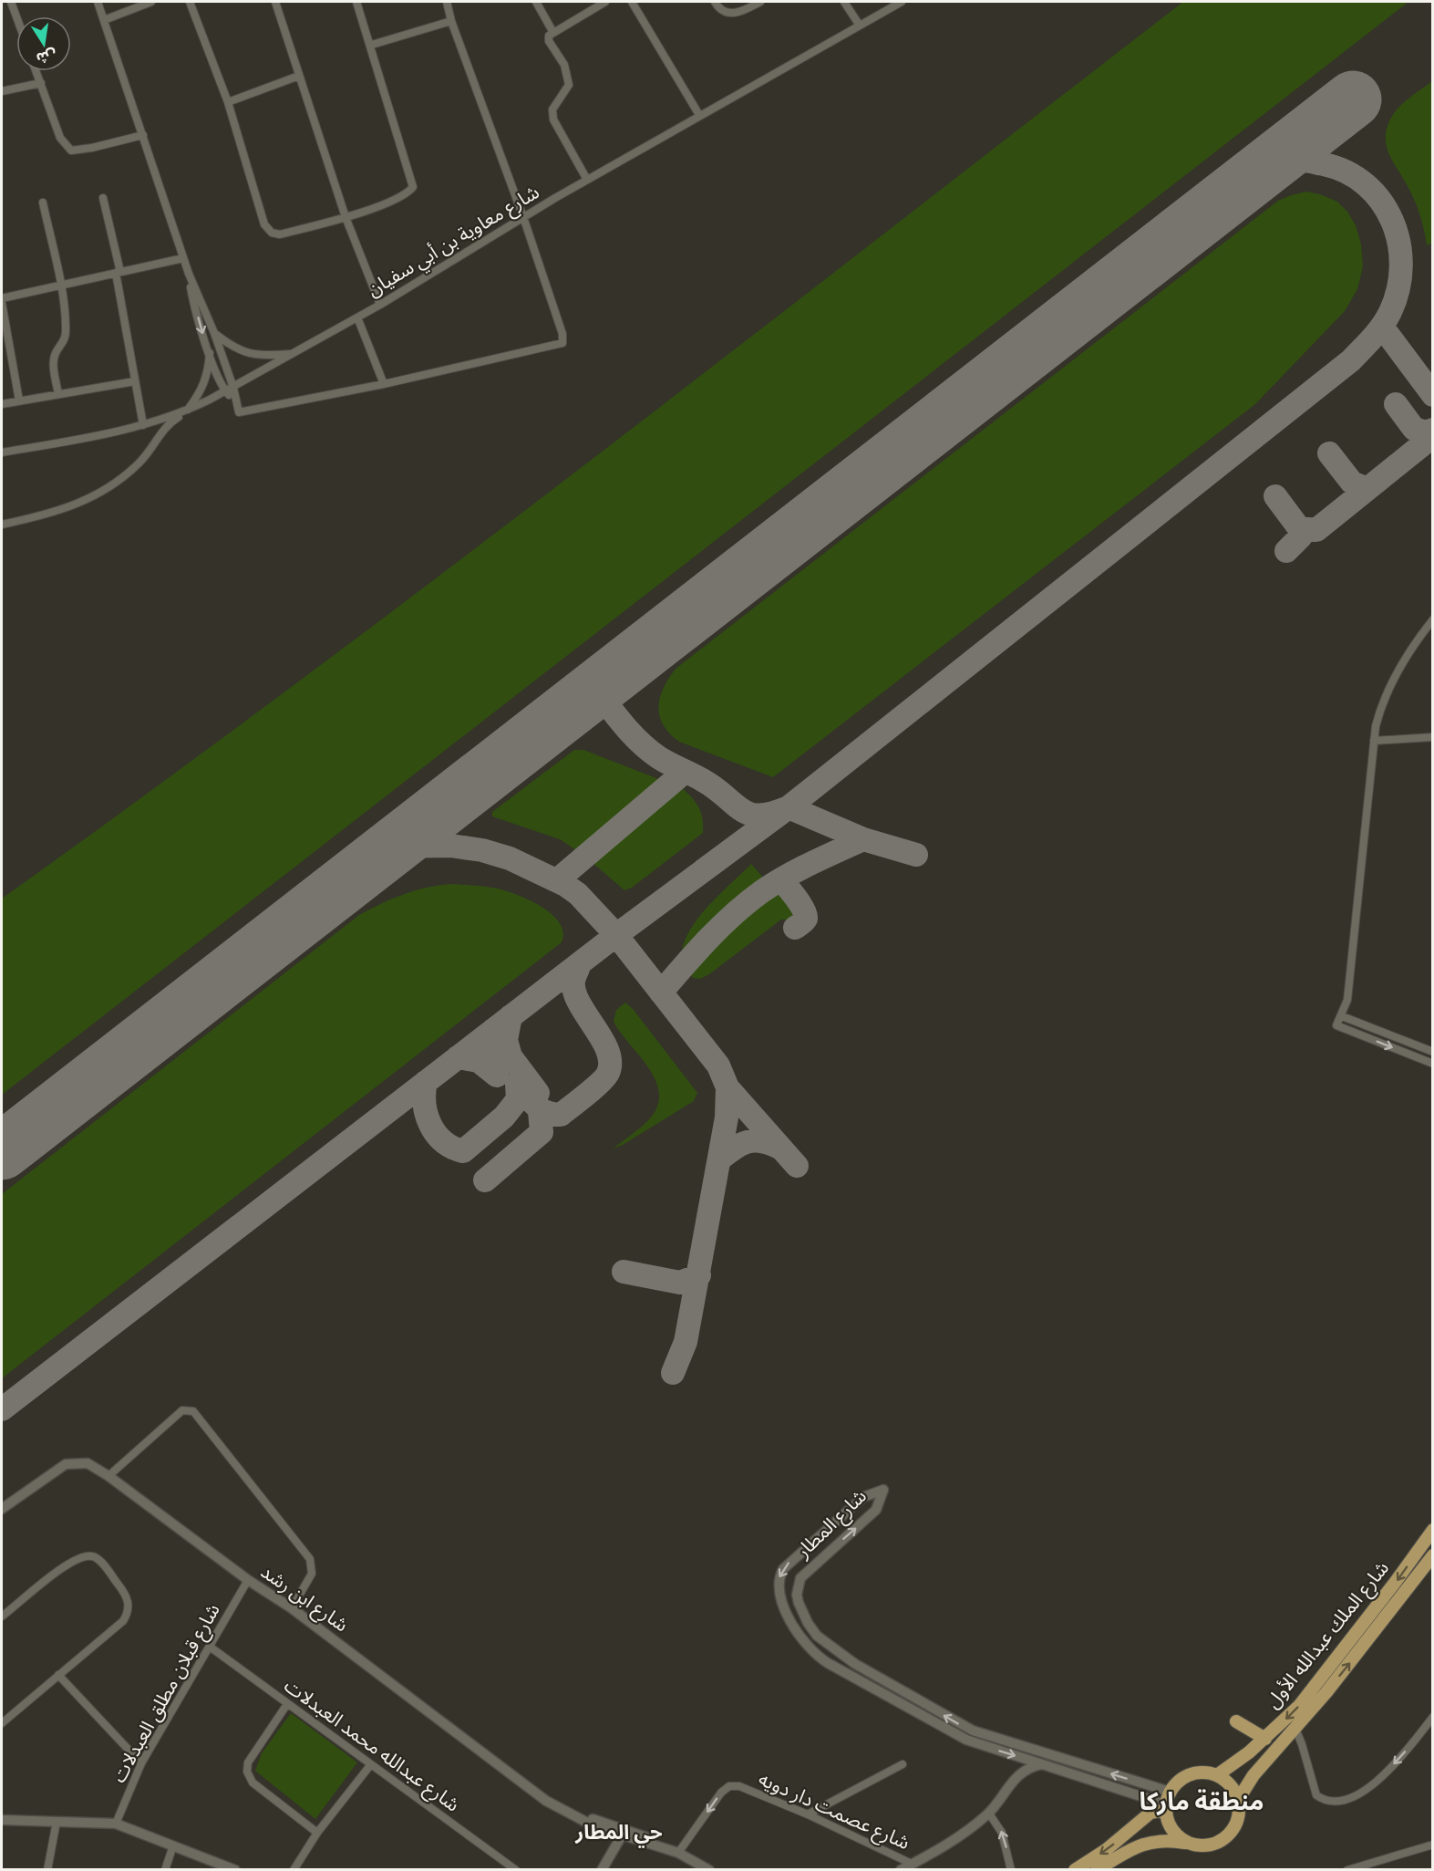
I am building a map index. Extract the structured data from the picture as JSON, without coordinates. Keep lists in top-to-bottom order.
{
  "streets": {
    "main road": ["شارع الملك عبدالله الأول"],
    "street": [
      "شارع معاوية بن أبي سفيان",
      "شارع المطار",
      "شارع ابن رشد",
      "شارع قبلان مطلق العبدلات",
      "شارع عبدالله محمد العبدلات",
      "شارع عصمت دار دويه"
    ]
  },
  "crossings": [
    ["شارع المطار", "شارع الملك عبدالله الأول"],
    ["شارع ابن رشد", "شارع قبلان مطلق العبدلات"],
    ["شارع ابن رشد", "شارع عصمت دار دويه"],
    ["شارع قبلان مطلق العبدلات", "شارع عبدالله محمد العبدلات"]
  ],
  "one_way": ["شارع عصمت دار دويه"],
  "districts": ["منطقة ماركا", "حي المطار"],
  "north": "bottom"
}
